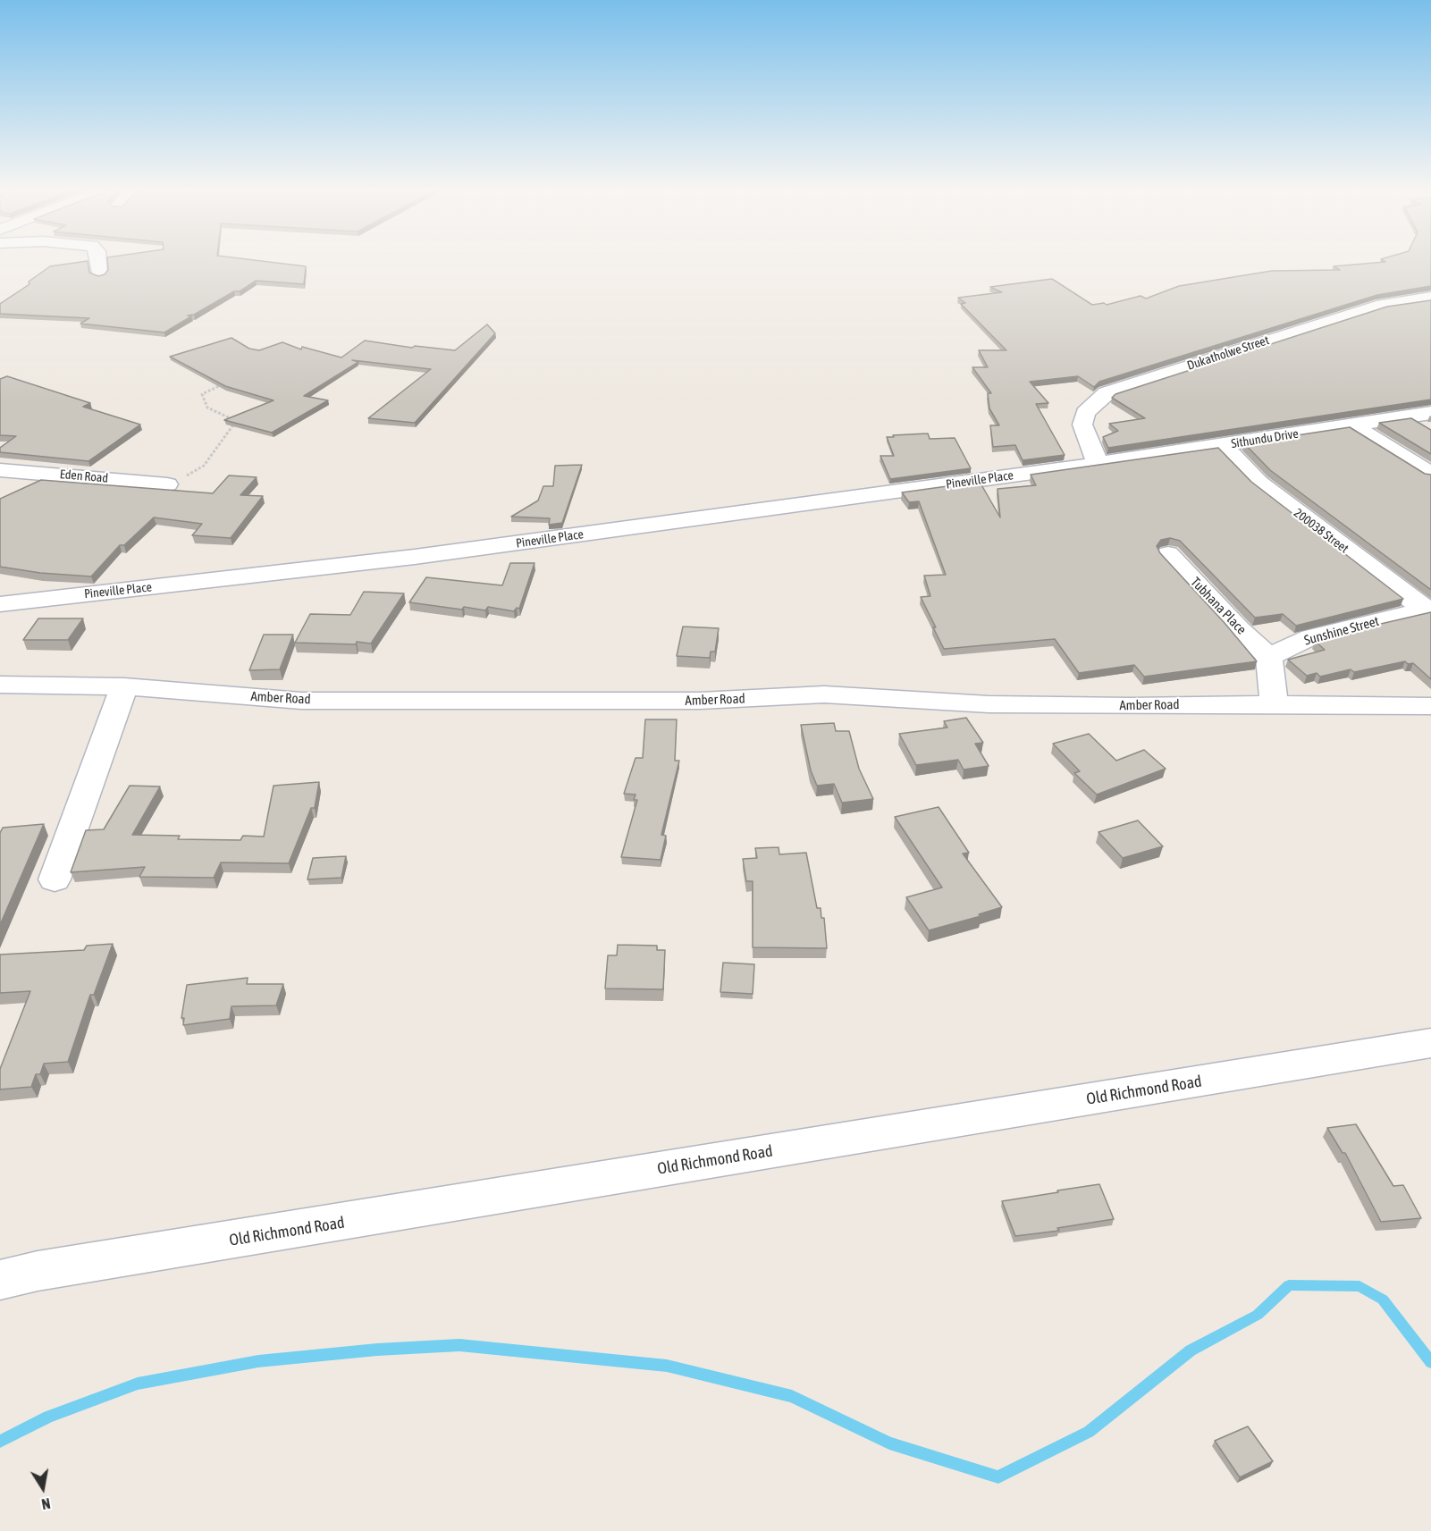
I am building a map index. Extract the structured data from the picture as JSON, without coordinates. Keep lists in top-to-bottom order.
{
  "streets": {
    "street": [
      "Dukatholwe Street",
      "Sithundu Drive",
      "Eden Road",
      "Pineville Place",
      "200038 Street",
      "Tubhana Place",
      "Sunshine Street",
      "Amber Road",
      "Old Richmond Road"
    ]
  },
  "crossings": [
    ["Dukatholwe Street", "Sithundu Drive"],
    ["Dukatholwe Street", "Pineville Place"],
    ["Sithundu Drive", "Pineville Place"],
    ["Sithundu Drive", "200038 Street"],
    ["200038 Street", "Sunshine Street"],
    ["Tubhana Place", "Sunshine Street"]
  ],
  "north": "bottom"
}
